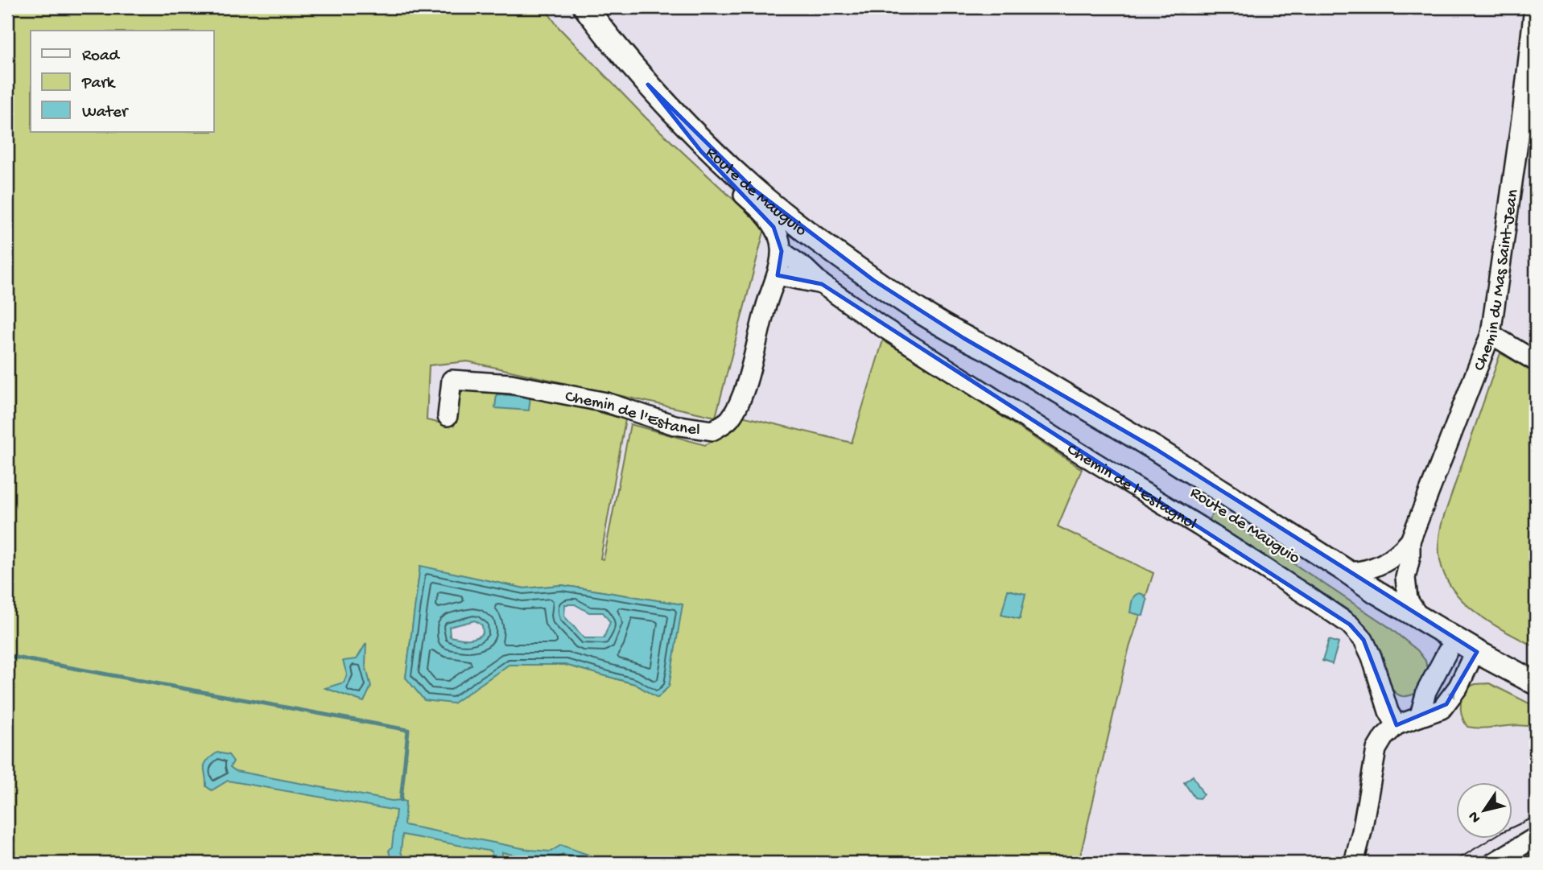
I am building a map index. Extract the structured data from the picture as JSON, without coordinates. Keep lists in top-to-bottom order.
{
  "streets": {
    "main road": ["Route de Mauguio"],
    "street": ["Chemin du Mas Saint-Jean", "Chemin de l'Estanel", "Chemin de l'Estagnol"]
  },
  "crossings": [
    ["Route de Mauguio", "Chemin du Mas Saint-Jean"],
    ["Chemin de l'Estanel", "Chemin de l'Estagnol"]
  ],
  "legend": ["Road", "Park", "Water"],
  "north": "bottom left"
}
